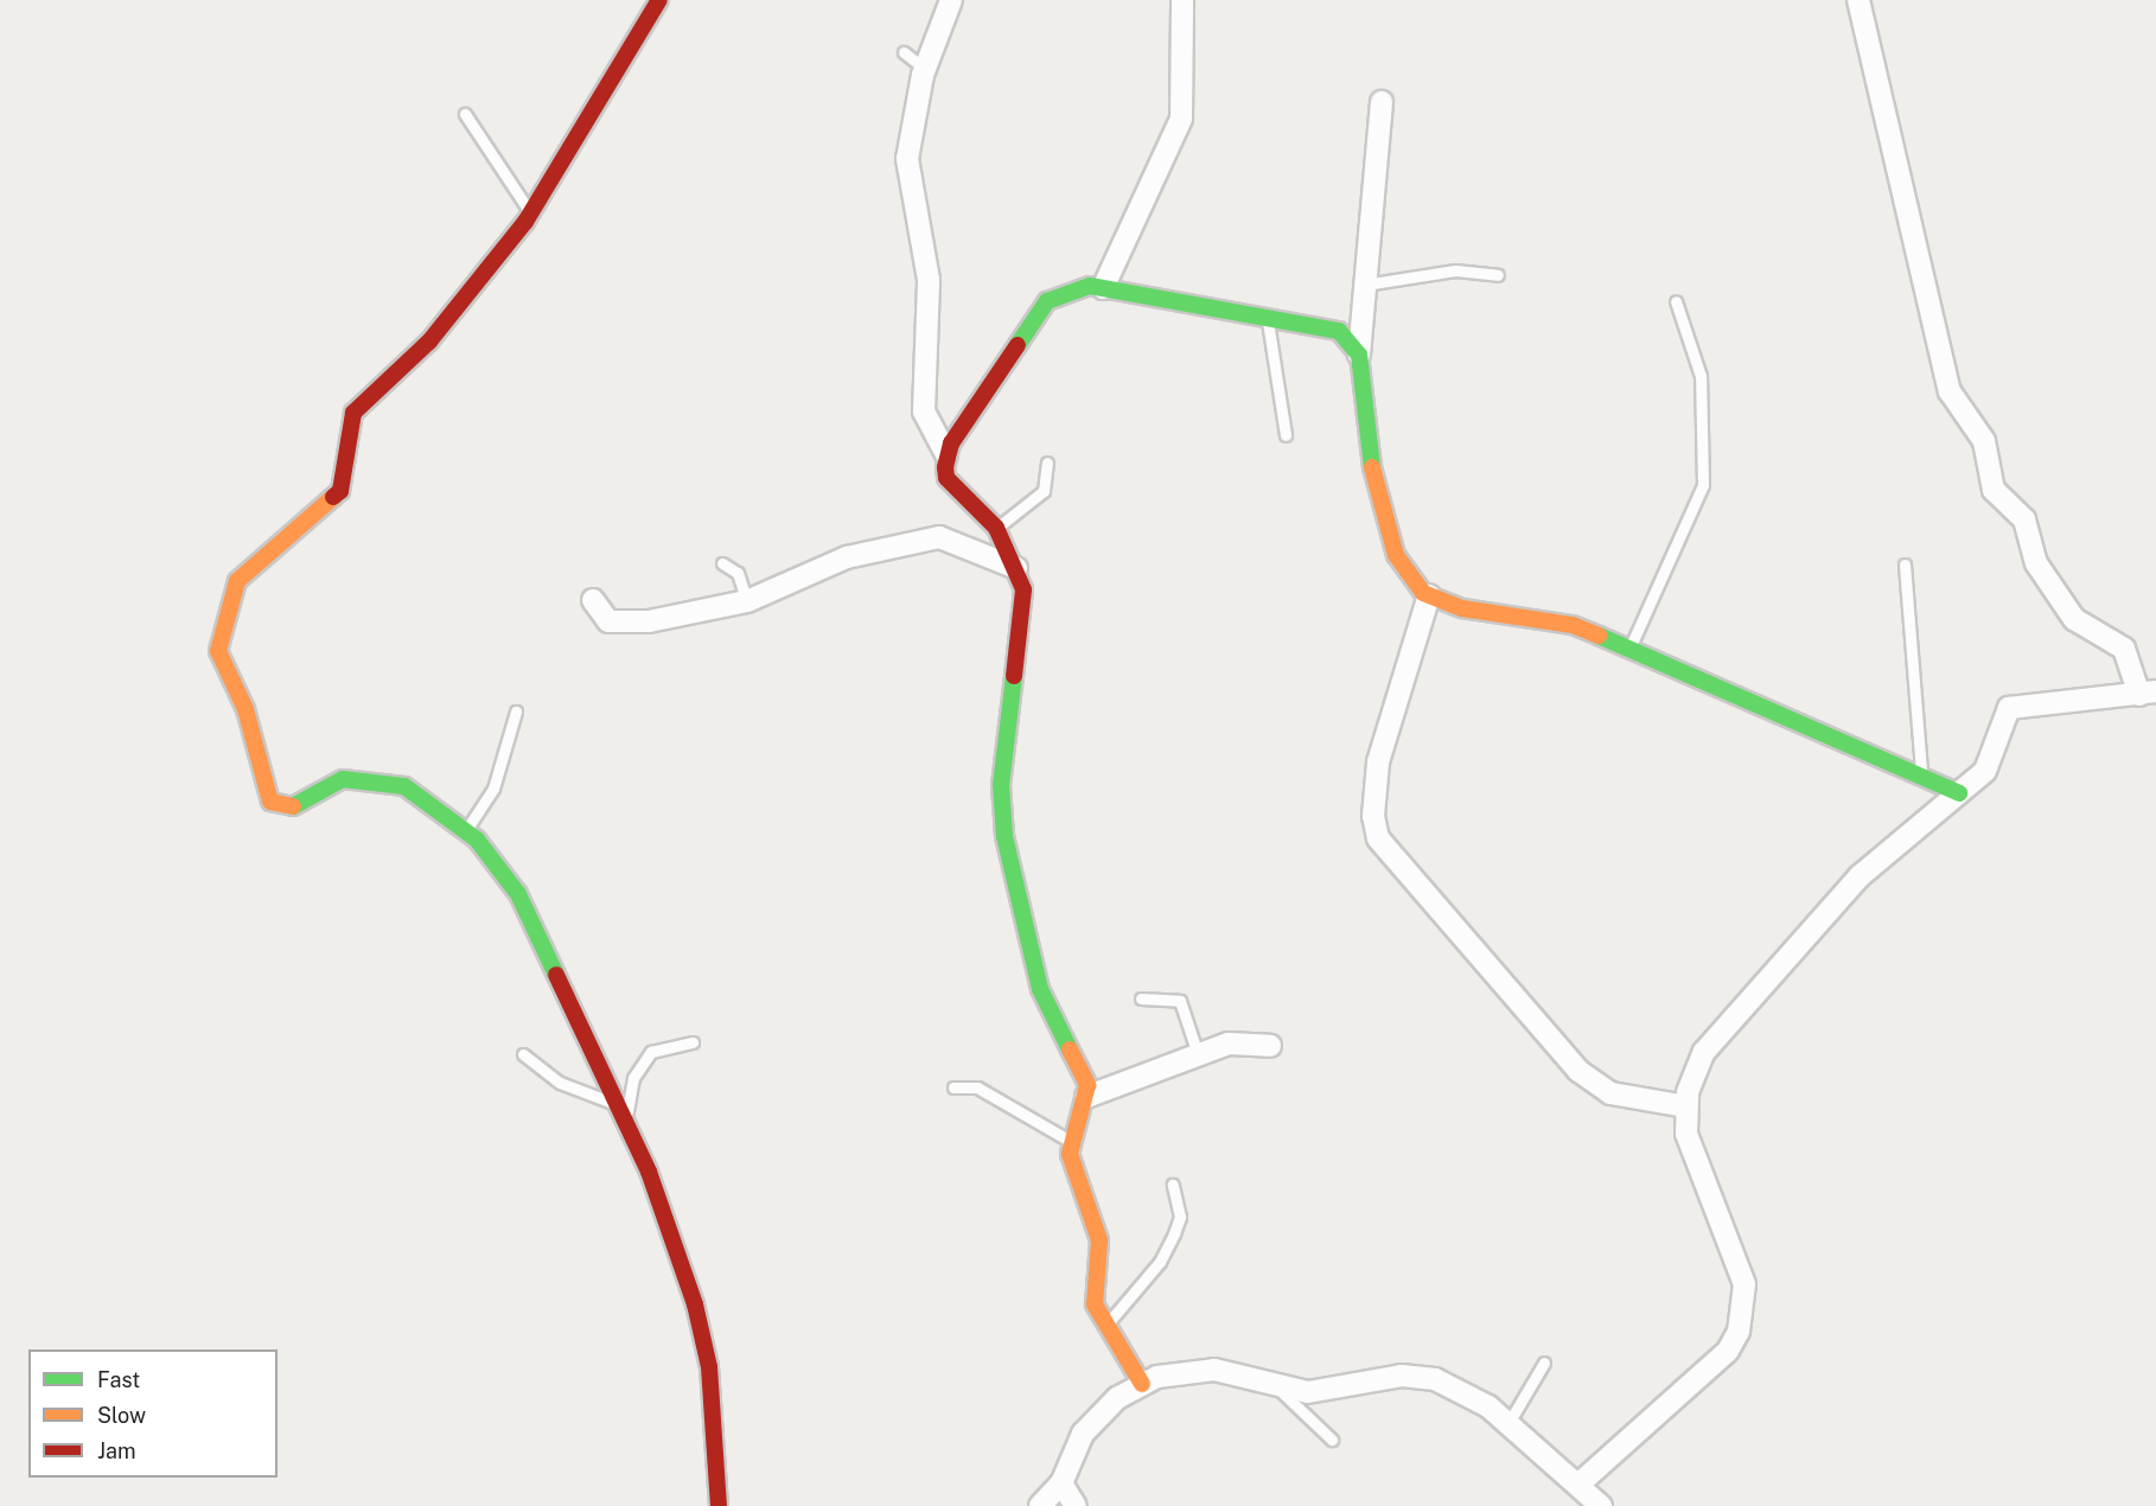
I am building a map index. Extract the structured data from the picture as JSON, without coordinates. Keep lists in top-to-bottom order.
{
  "legend": ["Fast", "Slow", "Jam"]
}
